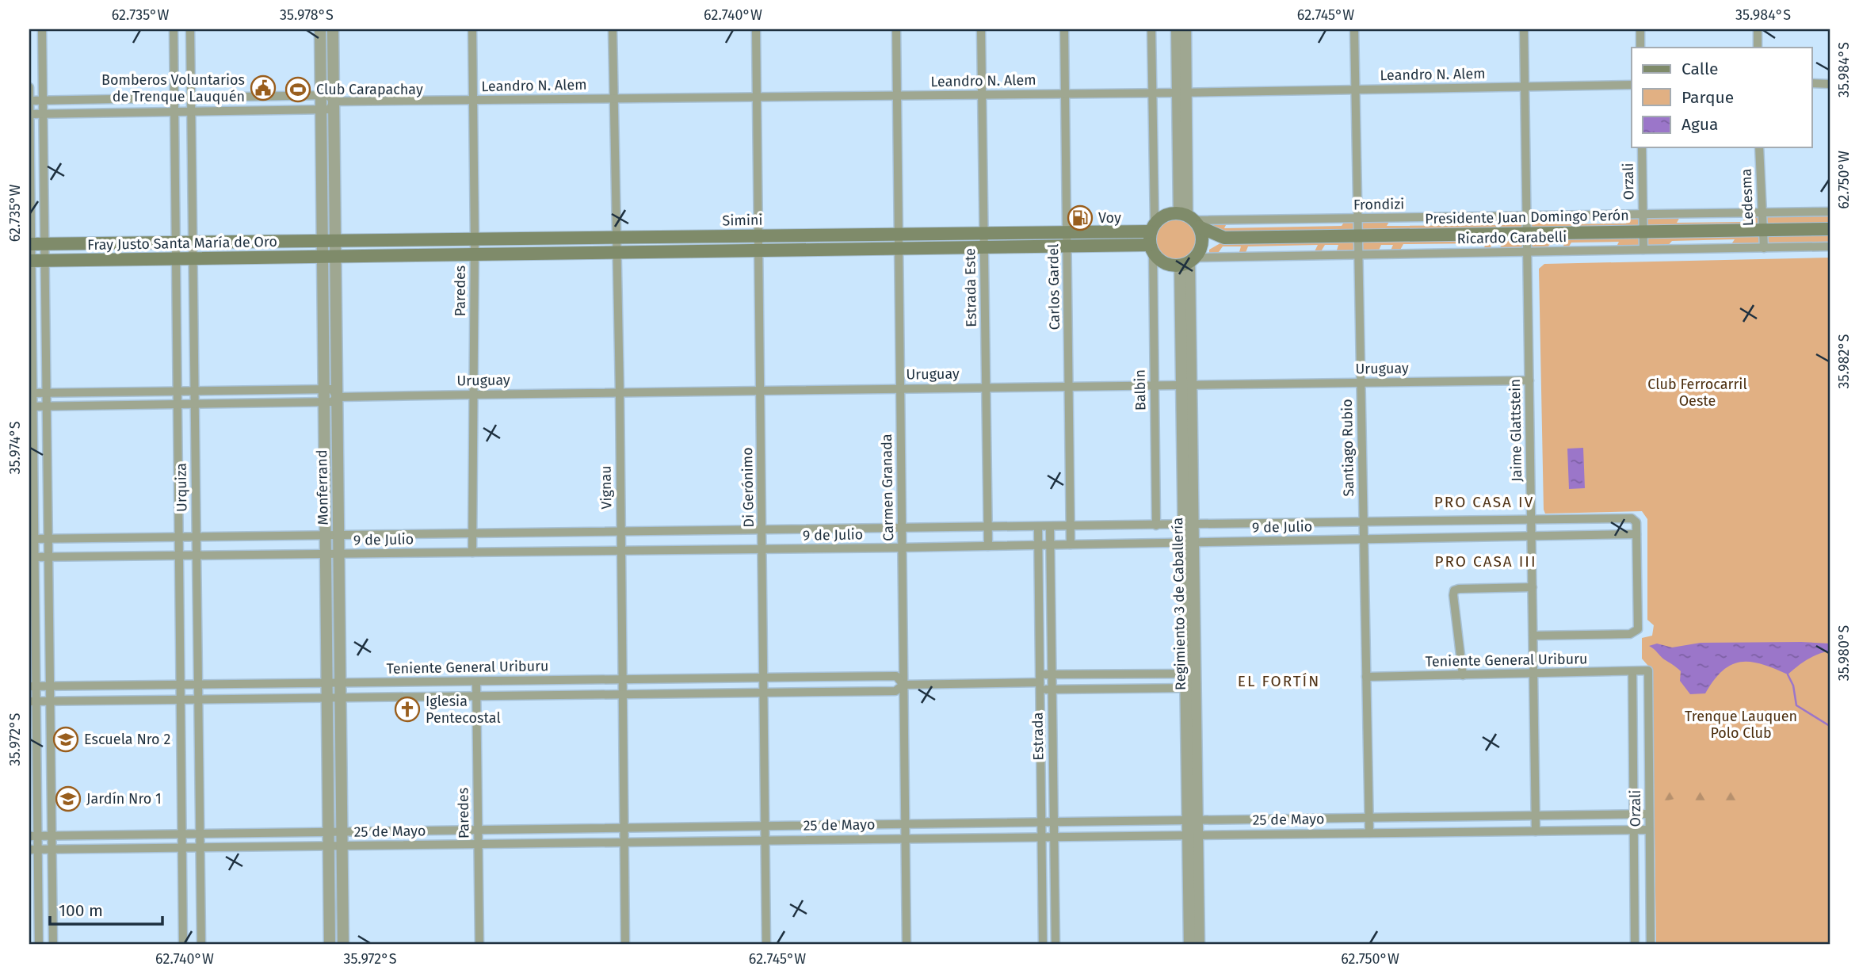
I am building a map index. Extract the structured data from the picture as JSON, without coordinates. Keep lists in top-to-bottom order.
{
  "streets": {
    "main road": ["Presidente Juan Domingo Perón", "Simini", "Fray Justo Santa María de Oro"],
    "street": [
      "Leandro N. Alem",
      "Orzali",
      "Ledesma",
      "Frondizi",
      "Ricardo Carabelli",
      "Carlos Gardel",
      "Estrada Este",
      "Paredes",
      "Uruguay",
      "Balbin",
      "Jaime Glattstein",
      "Santiago Rubio",
      "Urquiza",
      "Monferrand",
      "Vignau",
      "Di Gerónimo",
      "Carmen Granada",
      "9 de Julio",
      "Regimiento 3 de Caballería",
      "Teniente General Uriburu",
      "Estrada",
      "25 de Mayo"
    ]
  },
  "crossings": [
    ["Leandro N. Alem", "Carlos Gardel"],
    ["Leandro N. Alem", "Estrada Este"],
    ["Leandro N. Alem", "Paredes"],
    ["Leandro N. Alem", "Jaime Glattstein"],
    ["Leandro N. Alem", "Santiago Rubio"],
    ["Leandro N. Alem", "Urquiza"],
    ["Leandro N. Alem", "Monferrand"],
    ["Leandro N. Alem", "Vignau"],
    ["Leandro N. Alem", "Di Gerónimo"],
    ["Leandro N. Alem", "Carmen Granada"],
    ["Orzali", "Frondizi"],
    ["Orzali", "Presidente Juan Domingo Perón"],
    ["Orzali", "Ricardo Carabelli"],
    ["Orzali", "Teniente General Uriburu"],
    ["Orzali", "25 de Mayo"],
    ["Ledesma", "Frondizi"],
    ["Ledesma", "Presidente Juan Domingo Perón"],
    ["Ledesma", "Ricardo Carabelli"],
    ["Frondizi", "Presidente Juan Domingo Perón"],
    ["Frondizi", "Simini"],
    ["Frondizi", "Ricardo Carabelli"],
    ["Frondizi", "Balbin"],
    ["Frondizi", "Jaime Glattstein"],
    ["Frondizi", "Santiago Rubio"],
    ["Frondizi", "Regimiento 3 de Caballería"],
    ["Presidente Juan Domingo Perón", "Simini"],
    ["Presidente Juan Domingo Perón", "Ricardo Carabelli"],
    ["Presidente Juan Domingo Perón", "Balbin"],
    ["Presidente Juan Domingo Perón", "Jaime Glattstein"],
    ["Presidente Juan Domingo Perón", "Santiago Rubio"],
    ["Presidente Juan Domingo Perón", "Regimiento 3 de Caballería"],
    ["Simini", "Ricardo Carabelli"],
    ["Simini", "Fray Justo Santa María de Oro"],
    ["Simini", "Carlos Gardel"],
    ["Simini", "Estrada Este"],
    ["Simini", "Paredes"],
    ["Simini", "Balbin"],
    ["Simini", "Monferrand"],
    ["Simini", "Vignau"],
    ["Simini", "Di Gerónimo"],
    ["Simini", "Carmen Granada"],
    ["Simini", "Regimiento 3 de Caballería"],
    ["Ricardo Carabelli", "Balbin"],
    ["Ricardo Carabelli", "Jaime Glattstein"],
    ["Ricardo Carabelli", "Santiago Rubio"],
    ["Ricardo Carabelli", "Regimiento 3 de Caballería"],
    ["Fray Justo Santa María de Oro", "Urquiza"],
    ["Fray Justo Santa María de Oro", "Monferrand"],
    ["Carlos Gardel", "Uruguay"],
    ["Carlos Gardel", "9 de Julio"],
    ["Estrada Este", "Uruguay"],
    ["Estrada Este", "9 de Julio"],
    ["Paredes", "Uruguay"],
    ["Paredes", "9 de Julio"],
    ["Paredes", "Teniente General Uriburu"],
    ["Paredes", "25 de Mayo"],
    ["Uruguay", "Balbin"],
    ["Uruguay", "Jaime Glattstein"],
    ["Uruguay", "Santiago Rubio"],
    ["Uruguay", "Urquiza"],
    ["Uruguay", "Monferrand"],
    ["Uruguay", "Vignau"],
    ["Uruguay", "Di Gerónimo"],
    ["Uruguay", "Carmen Granada"],
    ["Uruguay", "Regimiento 3 de Caballería"],
    ["Balbin", "9 de Julio"],
    ["Balbin", "Regimiento 3 de Caballería"],
    ["Jaime Glattstein", "9 de Julio"],
    ["Jaime Glattstein", "Teniente General Uriburu"],
    ["Jaime Glattstein", "25 de Mayo"],
    ["Santiago Rubio", "9 de Julio"],
    ["Santiago Rubio", "Teniente General Uriburu"],
    ["Santiago Rubio", "25 de Mayo"],
    ["Urquiza", "9 de Julio"],
    ["Urquiza", "Teniente General Uriburu"],
    ["Urquiza", "25 de Mayo"],
    ["Monferrand", "9 de Julio"],
    ["Monferrand", "Teniente General Uriburu"],
    ["Monferrand", "25 de Mayo"],
    ["Vignau", "9 de Julio"],
    ["Vignau", "Teniente General Uriburu"],
    ["Vignau", "25 de Mayo"],
    ["Di Gerónimo", "9 de Julio"],
    ["Di Gerónimo", "Teniente General Uriburu"],
    ["Di Gerónimo", "25 de Mayo"],
    ["Carmen Granada", "9 de Julio"],
    ["Carmen Granada", "Teniente General Uriburu"],
    ["Carmen Granada", "25 de Mayo"],
    ["9 de Julio", "Regimiento 3 de Caballería"],
    ["9 de Julio", "Estrada"],
    ["Regimiento 3 de Caballería", "25 de Mayo"],
    ["Teniente General Uriburu", "Estrada"],
    ["Estrada", "25 de Mayo"]
  ],
  "districts": ["PRO CASA IV", "PRO CASA III", "EL FORTÍN"],
  "parks": ["Club Ferrocarril Oeste", "Trenque Lauquen Polo Club"],
  "places": {
    "public building": ["Bomberos Voluntarios de Trenque Lauquén"],
    "sports": ["Club Carapachay"],
    "fuel station": ["Voy"],
    "church": ["Iglesia Pentecostal"],
    "school or university": ["Escuela Nro 2", "Jardín Nro 1"]
  },
  "legend": ["Calle", "Parque", "Agua"],
  "scale_bar": "100 m",
  "coordinates": [
    "62.735°W",
    "35.978°S",
    "62.740°W",
    "62.745°W",
    "35.984°S",
    "62.750°W",
    "35.982°S",
    "35.974°S",
    "35.980°S",
    "35.972°S"
  ]
}
